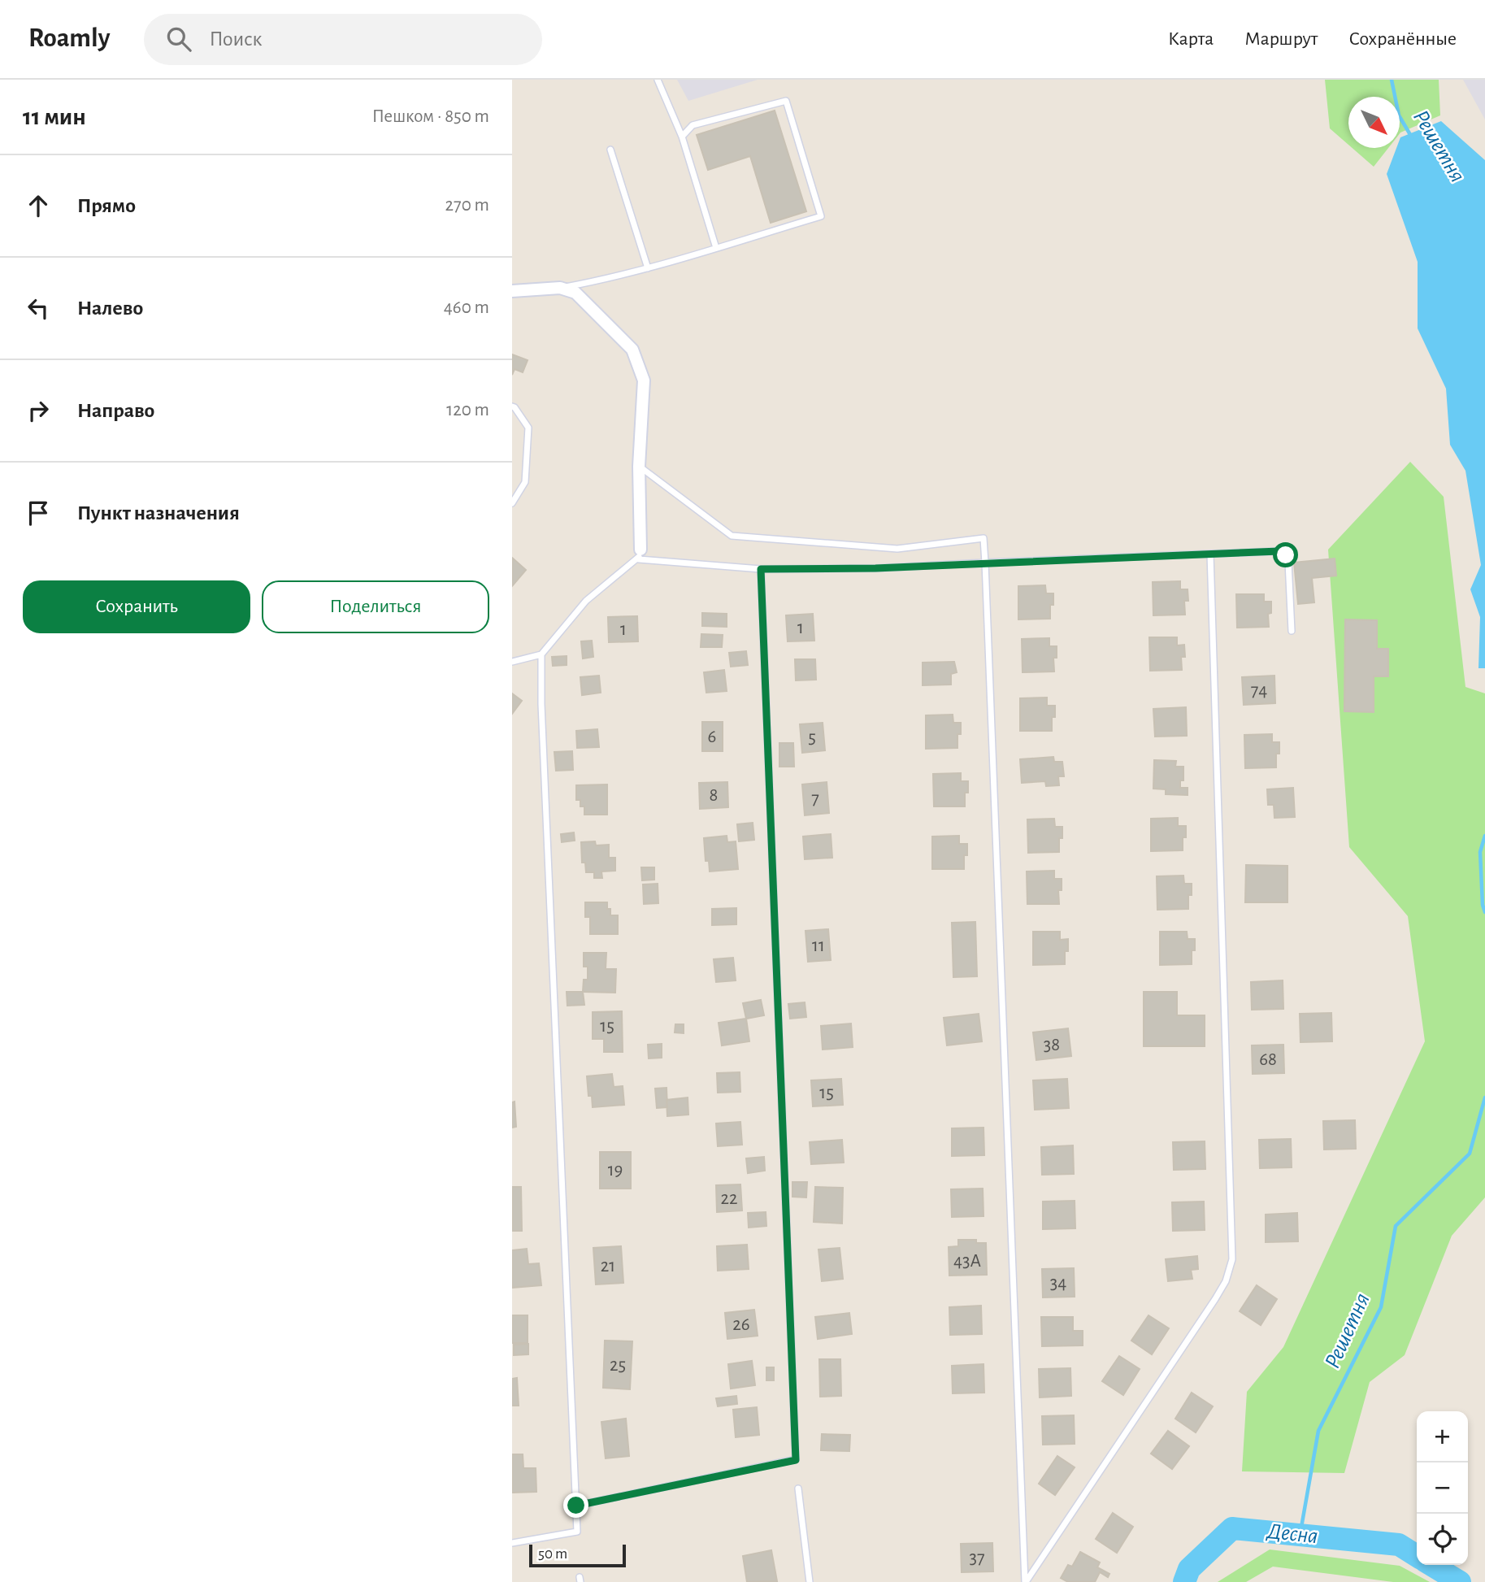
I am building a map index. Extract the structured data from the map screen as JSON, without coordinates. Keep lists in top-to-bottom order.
{
  "water": ["Решетня", "Десна"],
  "house_numbers": [
    "1",
    "1",
    "74",
    "6",
    "5",
    "8",
    "7",
    "11",
    "15",
    "38",
    "68",
    "15",
    "19",
    "22",
    "43А",
    "21",
    "34",
    "26",
    "25",
    "37"
  ],
  "scale_bar": "50 m",
  "north": "bottom right",
  "page": {
    "header": "Roamly",
    "search": "Поиск",
    "nav": ["Карта", "Маршрут", "Сохранённые"],
    "heading": ["11 мин", "Пешком · 850 m"],
    "list": [
      ["Прямо", "270 m"],
      ["Налево", "460 m"],
      ["Направо", "120 m"],
      "Пункт назначения"
    ],
    "buttons": ["Сохранить", "Поделиться"],
    "map_buttons": ["+", "−"],
    "scale": "50 m"
  }
}
